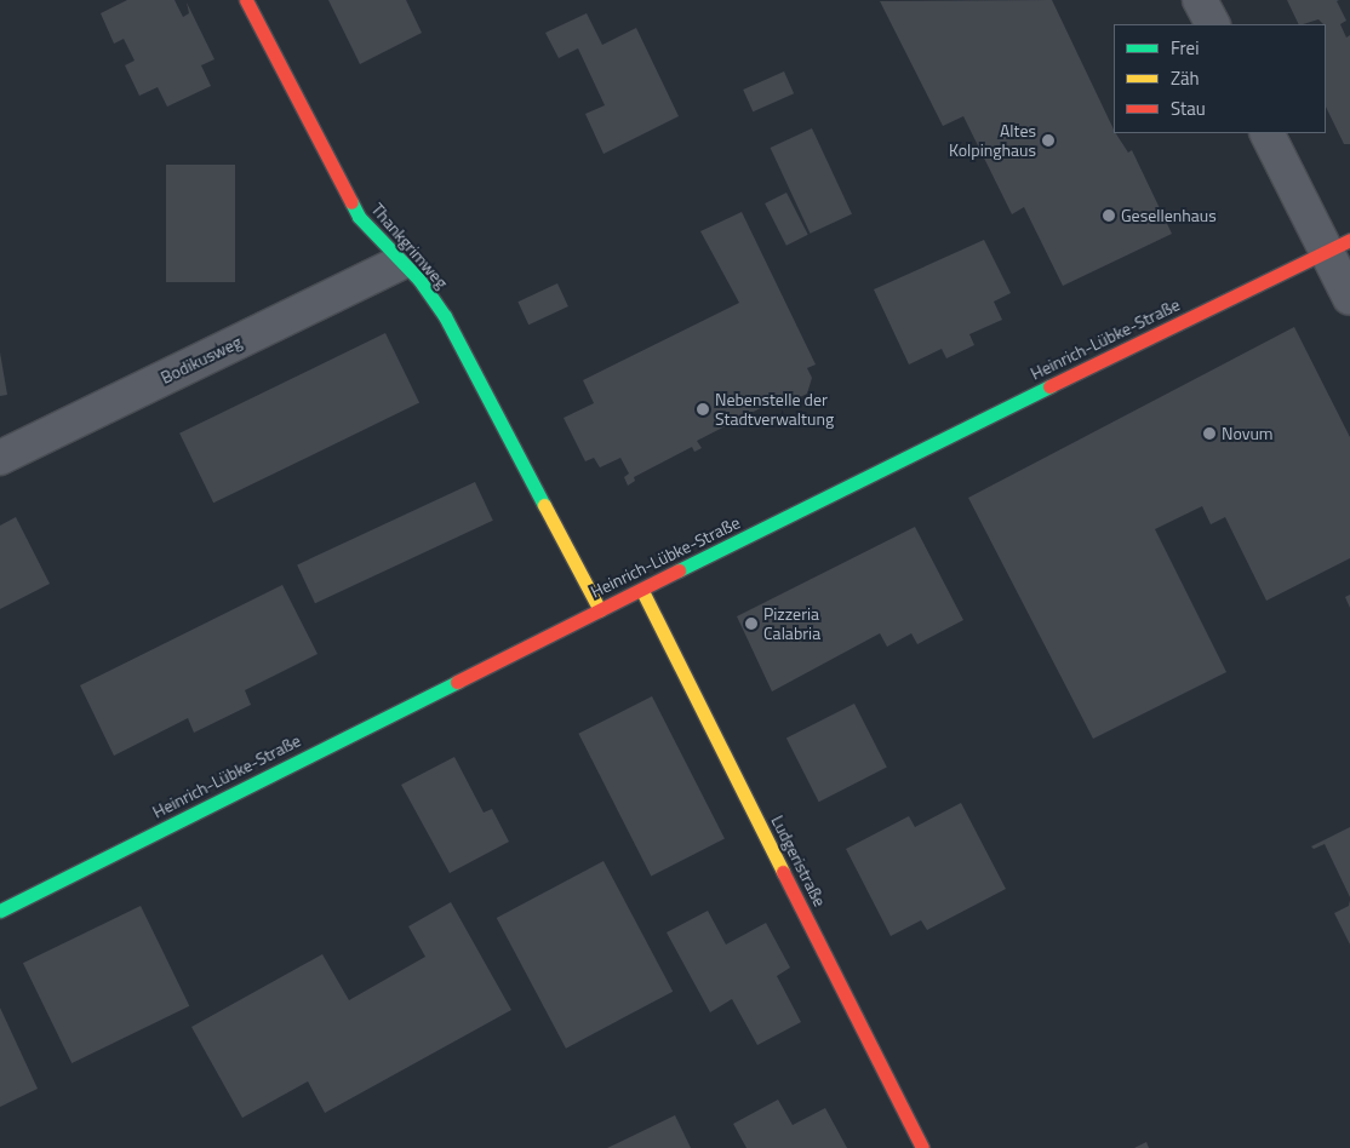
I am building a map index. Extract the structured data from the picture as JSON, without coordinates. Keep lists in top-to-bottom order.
{
  "streets": {
    "street": [
      "Thankgrimweg",
      "Heinrich-Lübke-Straße",
      "Bodikusweg",
      "Ludgeristraße"
    ]
  },
  "crossings": [
    ["Thankgrimweg", "Heinrich-Lübke-Straße"],
    ["Thankgrimweg", "Bodikusweg"],
    ["Heinrich-Lübke-Straße", "Ludgeristraße"]
  ],
  "places": [
    "Altes Kolpinghaus",
    "Gesellenhaus",
    "Nebenstelle der Stadtverwaltung",
    "Novum",
    "Pizzeria Calabria"
  ],
  "legend": ["Frei", "Zäh", "Stau"]
}
